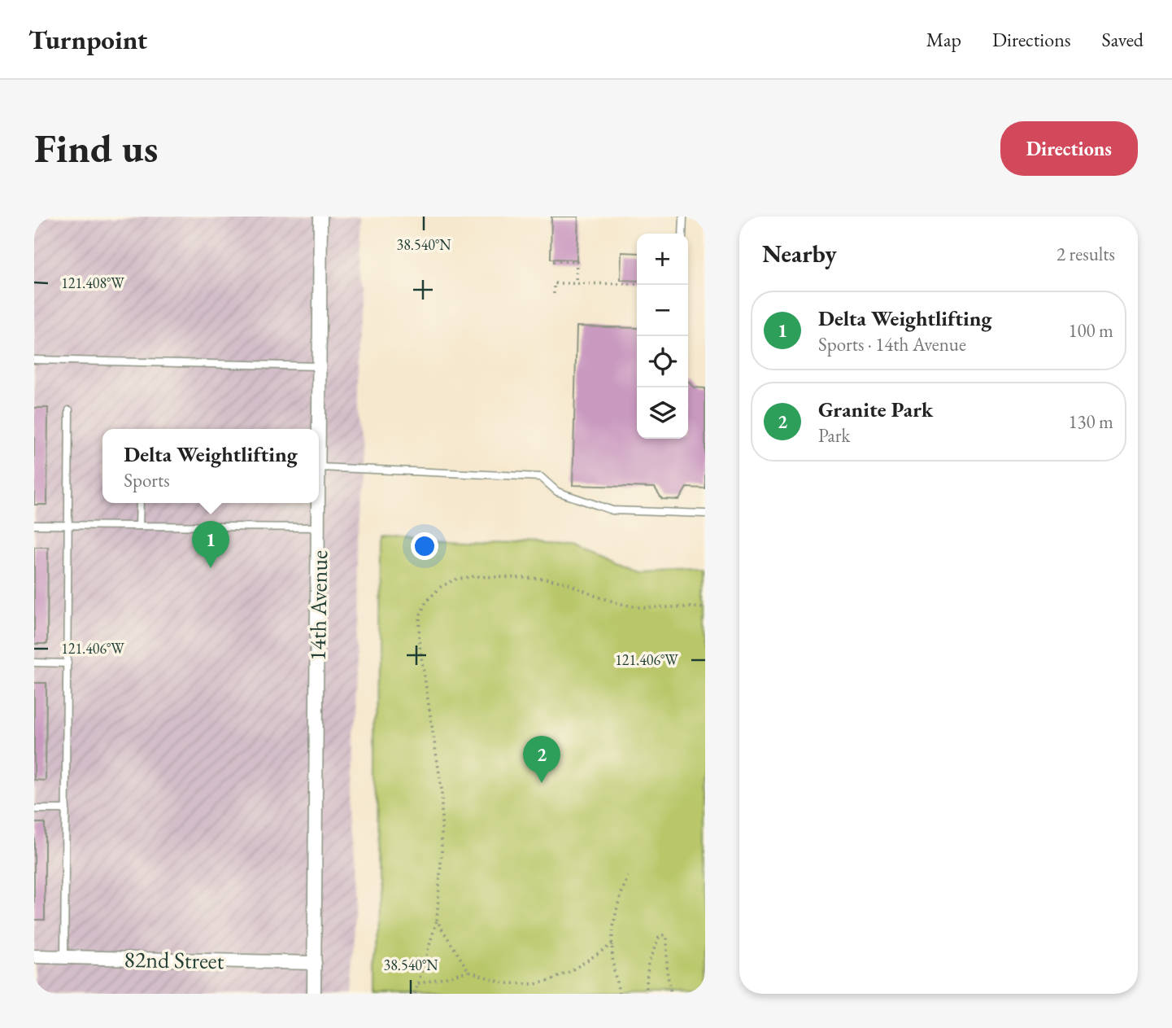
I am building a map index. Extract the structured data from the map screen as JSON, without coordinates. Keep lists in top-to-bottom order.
{
  "streets": {
    "street": ["14th Avenue", "82nd Street"]
  },
  "crossings": [
    ["14th Avenue", "82nd Street"]
  ],
  "page": {
    "header": "Turnpoint",
    "nav": ["Map", "Directions", "Saved"],
    "buttons": "Directions",
    "title": "Find us",
    "heading": ["Nearby", "2 results"],
    "map_buttons": ["+", "−"],
    "list": [
      {
        "mark": "1",
        "name": "Delta Weightlifting",
        "note": "Sports · 14th Avenue",
        "value": "100 m"
      },
      {
        "mark": "2",
        "name": "Granite Park",
        "note": "Park",
        "value": "130 m"
      }
    ],
    "popup": ["Delta Weightlifting", "Sports"],
    "pins": ["1", "2"]
  },
  "coordinates": ["38.540°N", "121.408°W", "121.406°W"]
}
